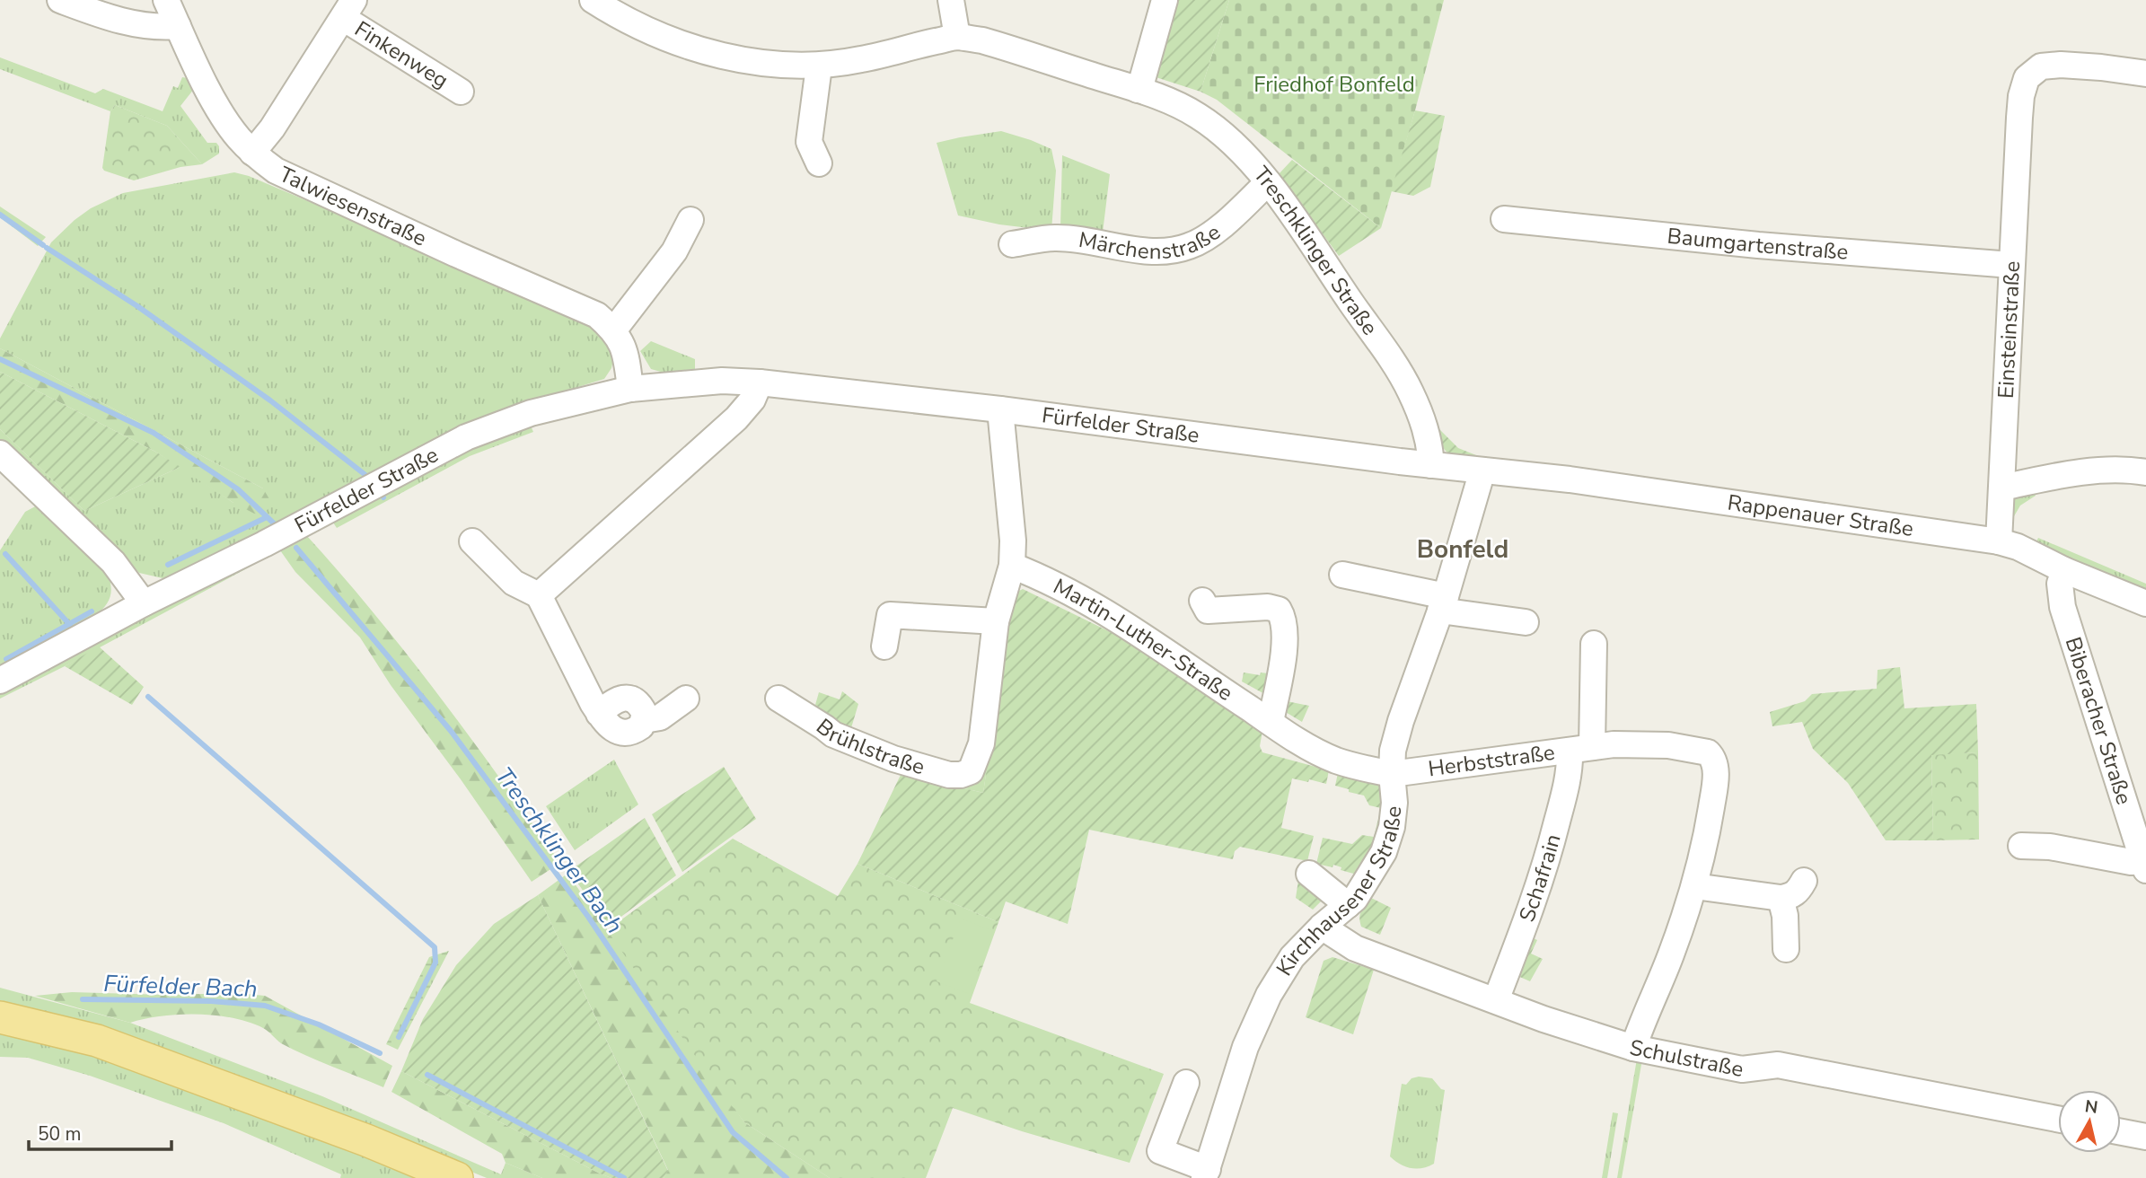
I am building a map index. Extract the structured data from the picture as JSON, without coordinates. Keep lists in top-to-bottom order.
{
  "streets": {
    "street": [
      "Finkenweg",
      "Talwiesenstraße",
      "Märchenstraße",
      "Baumgartenstraße",
      "Treschklinger Straße",
      "Einsteinstraße",
      "Fürfelder Straße",
      "Rappenauer Straße",
      "Martin-Luther-Straße",
      "Biberacher Straße",
      "Brühlstraße",
      "Herbststraße",
      "Schafrain",
      "Kirchhausener Straße",
      "Schulstraße"
    ]
  },
  "crossings": [
    ["Märchenstraße", "Treschklinger Straße"],
    ["Baumgartenstraße", "Einsteinstraße"],
    ["Treschklinger Straße", "Fürfelder Straße"],
    ["Einsteinstraße", "Rappenauer Straße"],
    ["Fürfelder Straße", "Rappenauer Straße"],
    ["Fürfelder Straße", "Kirchhausener Straße"],
    ["Rappenauer Straße", "Biberacher Straße"],
    ["Rappenauer Straße", "Kirchhausener Straße"],
    ["Martin-Luther-Straße", "Herbststraße"],
    ["Martin-Luther-Straße", "Kirchhausener Straße"],
    ["Herbststraße", "Schafrain"],
    ["Herbststraße", "Kirchhausener Straße"],
    ["Schafrain", "Schulstraße"],
    ["Kirchhausener Straße", "Schulstraße"]
  ],
  "districts": ["Bonfeld"],
  "water": ["Treschklinger Bach", "Fürfelder Bach"],
  "parks": ["Friedhof Bonfeld"],
  "scale_bar": "50 m",
  "north": "top"
}
